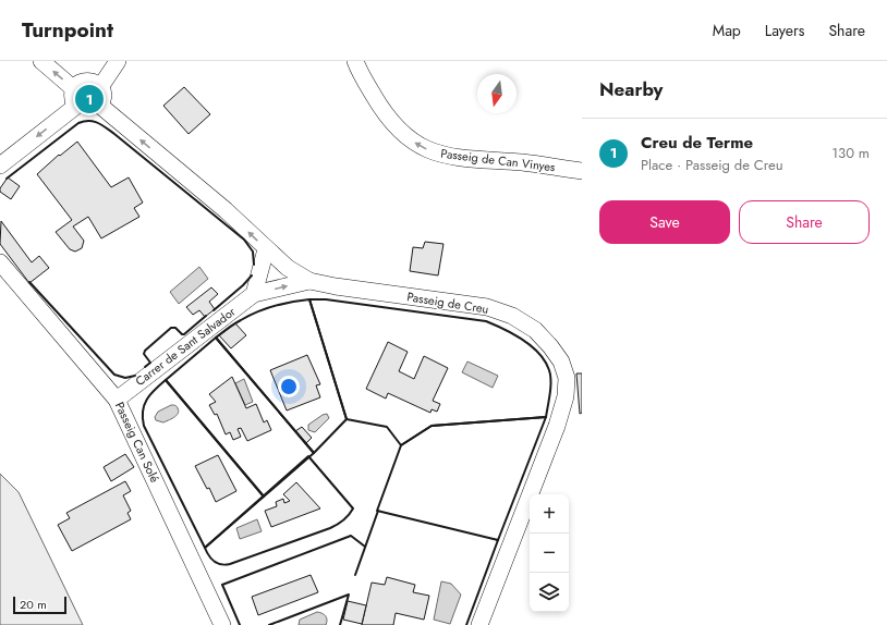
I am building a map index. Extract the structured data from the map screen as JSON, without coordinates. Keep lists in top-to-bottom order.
{
  "streets": {
    "street": [
      "Passeig de Can Vinyes",
      "Passeig de Creu",
      "Carrer de Sant Salvador",
      "Passeig Can Solé"
    ]
  },
  "crossings": [
    ["Passeig de Creu", "Carrer de Sant Salvador"],
    ["Carrer de Sant Salvador", "Passeig Can Solé"]
  ],
  "one_way": ["Passeig de Can Vinyes"],
  "scale_bar": "20 m",
  "north": "bottom",
  "page": {
    "header": "Turnpoint",
    "nav": ["Map", "Layers", "Share"],
    "heading": "Nearby",
    "pins": "1",
    "list": [
      {
        "mark": "1",
        "name": "Creu de Terme",
        "note": "Place · Passeig de Creu",
        "value": "130 m"
      }
    ],
    "buttons": ["Save", "Share"],
    "map_buttons": ["+", "−"],
    "scale": "20 m"
  }
}
